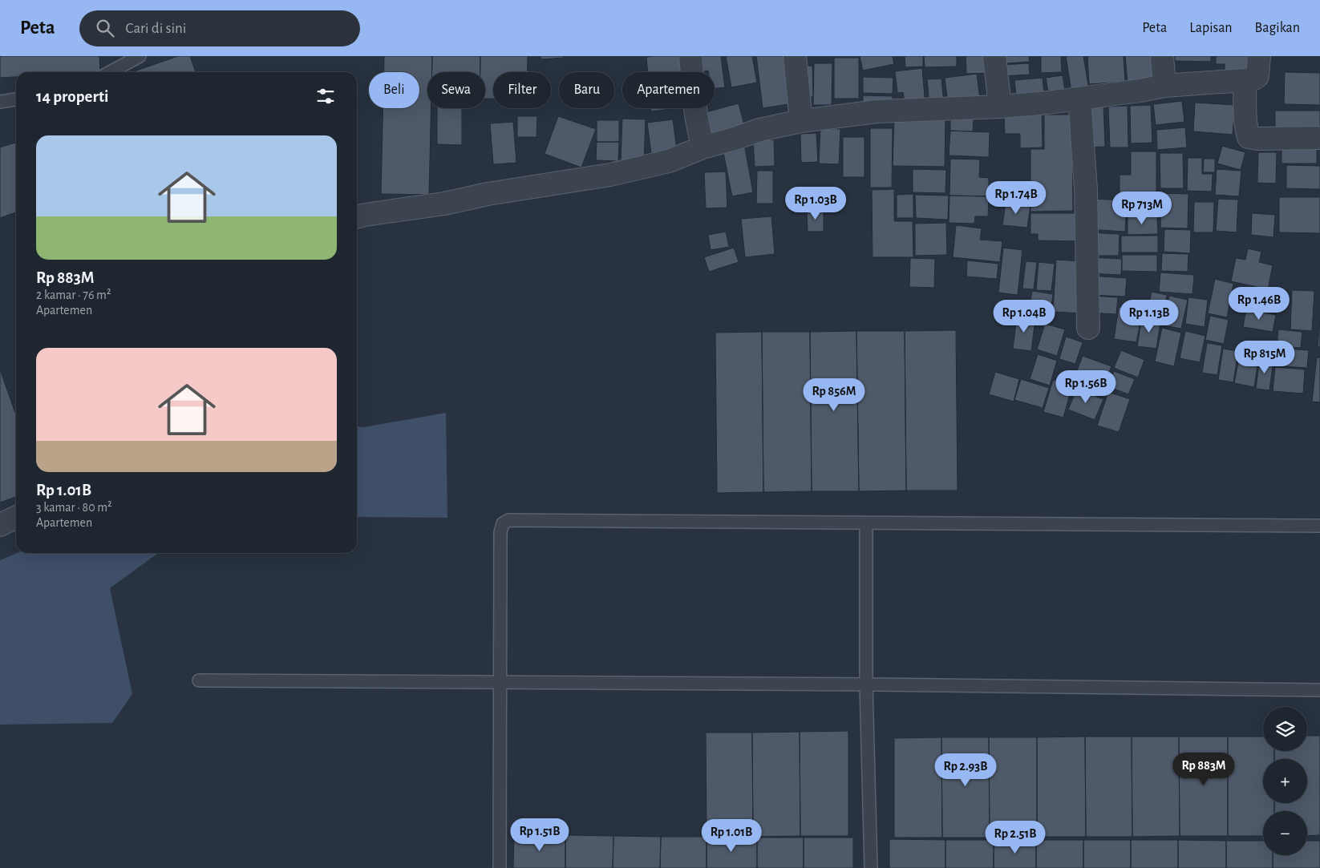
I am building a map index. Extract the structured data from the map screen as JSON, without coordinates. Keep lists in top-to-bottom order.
{
  "page": {
    "header": "Peta",
    "search": "Cari di sini",
    "nav": ["Peta", "Lapisan", "Bagikan"],
    "chip": [
      "Beli",
      "Sewa",
      "Filter",
      "Baru",
      "Apartemen"
    ],
    "heading": "14 properti",
    "list": [
      {
        "name": "Rp 883M",
        "note": "2 kamar · 76 m² · Apartemen"
      },
      {
        "name": "Rp 1.01B",
        "note": "3 kamar · 80 m² · Apartemen"
      }
    ],
    "price": [
      "Rp 1.74B",
      "Rp 1.03B",
      "Rp 713M",
      "Rp 1.46B",
      "Rp 1.04B",
      "Rp 1.13B",
      "Rp 815M",
      "Rp 1.56B",
      "Rp 856M",
      "Rp 883M",
      "Rp 2.93B",
      "Rp 1.51B",
      "Rp 1.01B",
      "Rp 2.51B"
    ],
    "map_buttons": ["+", "−"]
  }
}
